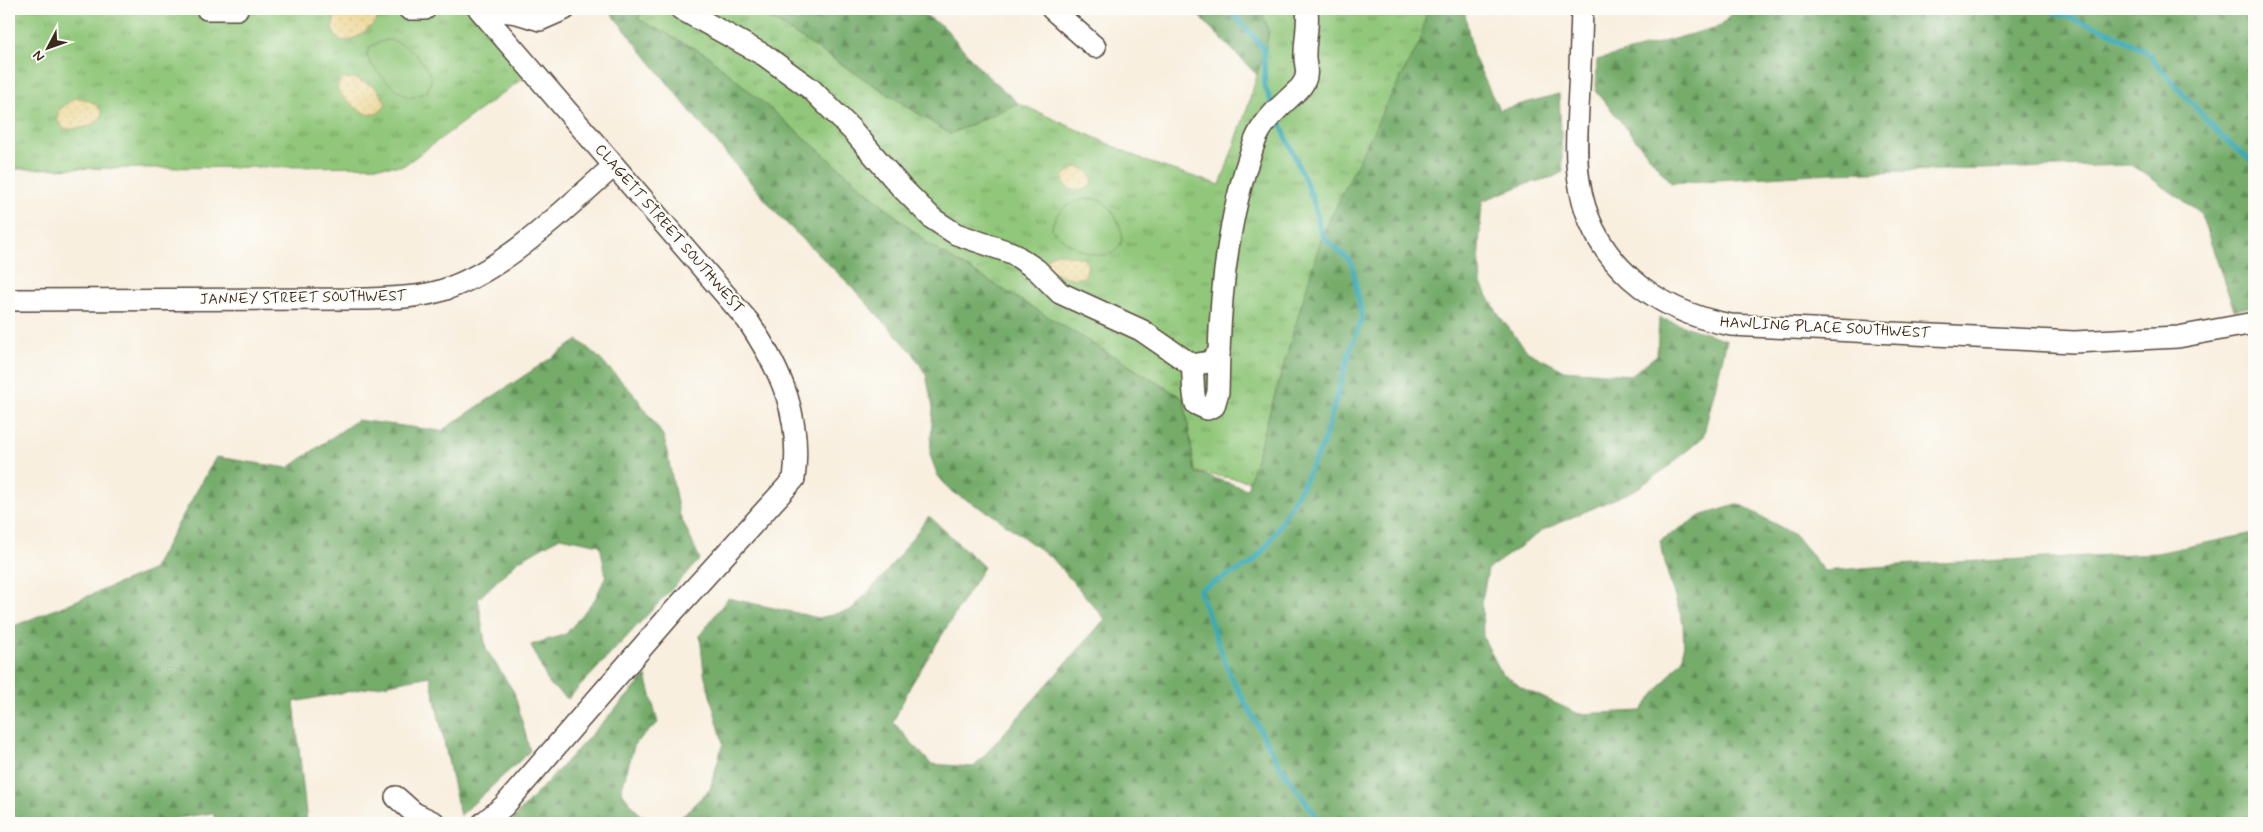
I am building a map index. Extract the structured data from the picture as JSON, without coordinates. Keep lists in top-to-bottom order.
{
  "streets": {
    "street": ["CLAGETT STREET SOUTHWEST", "JANNEY STREET SOUTHWEST", "HAWLING PLACE SOUTHWEST"]
  },
  "crossings": [
    ["CLAGETT STREET SOUTHWEST", "JANNEY STREET SOUTHWEST"]
  ],
  "north": "bottom left"
}
